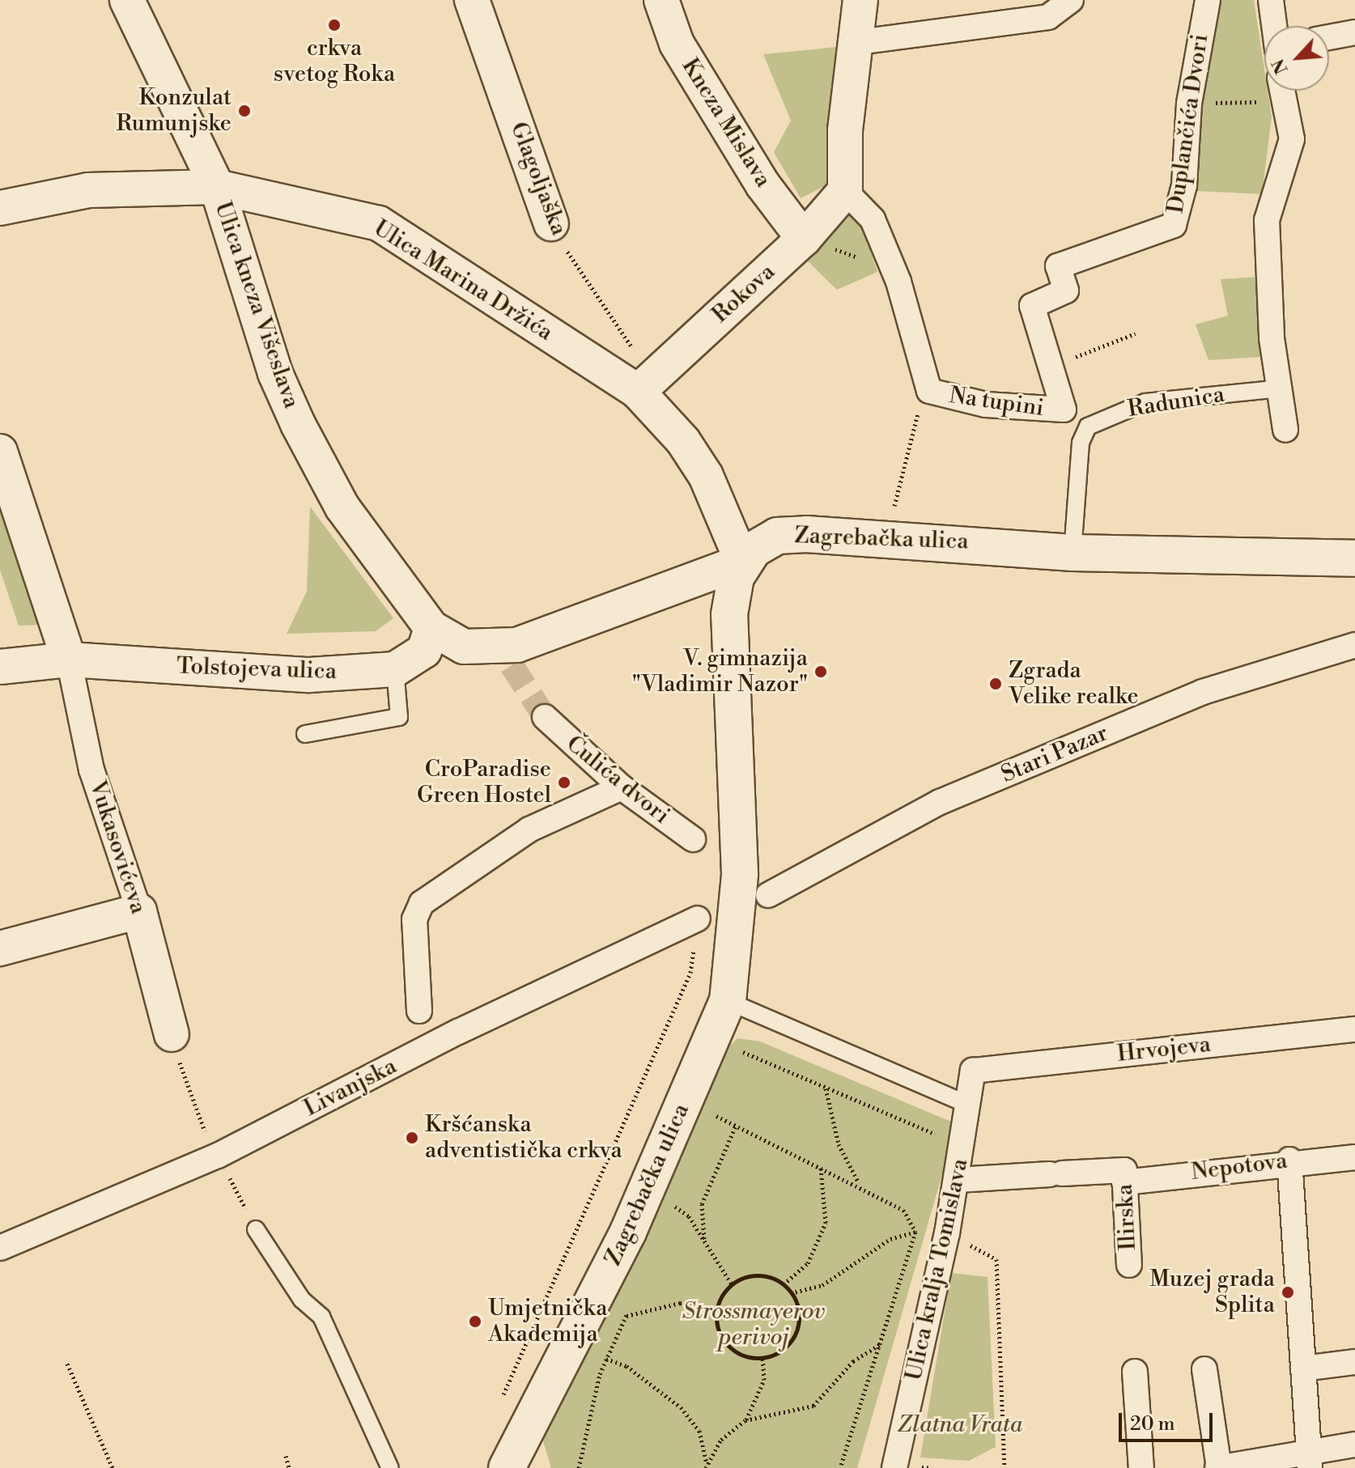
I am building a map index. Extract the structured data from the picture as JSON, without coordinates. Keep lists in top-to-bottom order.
{
  "streets": {
    "street": [
      "Kneza Mislava",
      "Duplančića Dvori",
      "Glagoljaška",
      "Ulica Marina Držića",
      "Rokova",
      "Ulica kneza Višeslava",
      "Na tupini",
      "Zagrebačka ulica",
      "Tolstojeva ulica",
      "Stari Pazar",
      "Čulića dvori",
      "Vukasovićeva",
      "Hrvojeva",
      "Livanjska",
      "Nepotova",
      "Ilirska",
      "Ulica kralja Tomislava"
    ],
    "lane": ["Radunica"]
  },
  "crossings": [
    ["Kneza Mislava", "Rokova"],
    ["Duplančića Dvori", "Na tupini"],
    ["Glagoljaška", "Ulica Marina Držića"],
    ["Glagoljaška", "Rokova"],
    ["Ulica Marina Držića", "Rokova"],
    ["Ulica Marina Držića", "Ulica kneza Višeslava"],
    ["Ulica Marina Držića", "Zagrebačka ulica"],
    ["Ulica kneza Višeslava", "Tolstojeva ulica"],
    ["Radunica", "Zagrebačka ulica"],
    ["Tolstojeva ulica", "Vukasovićeva"],
    ["Hrvojeva", "Ulica kralja Tomislava"],
    ["Nepotova", "Ilirska"],
    ["Nepotova", "Ulica kralja Tomislava"]
  ],
  "parks": ["Strossmayerov perivoj", "Zlatna Vrata"],
  "places": [
    "crkva svetog Roka",
    "Konzulat Rumunjske",
    "V. gimnazija \"Vladimir Nazor\"",
    "Zgrada Velike realke",
    "CroParadise Green Hostel",
    "Kršćanska adventistička crkva",
    "Muzej grada Splita",
    "Umjetnička Akademija"
  ],
  "scale_bar": "20 m",
  "north": "bottom left"
}
